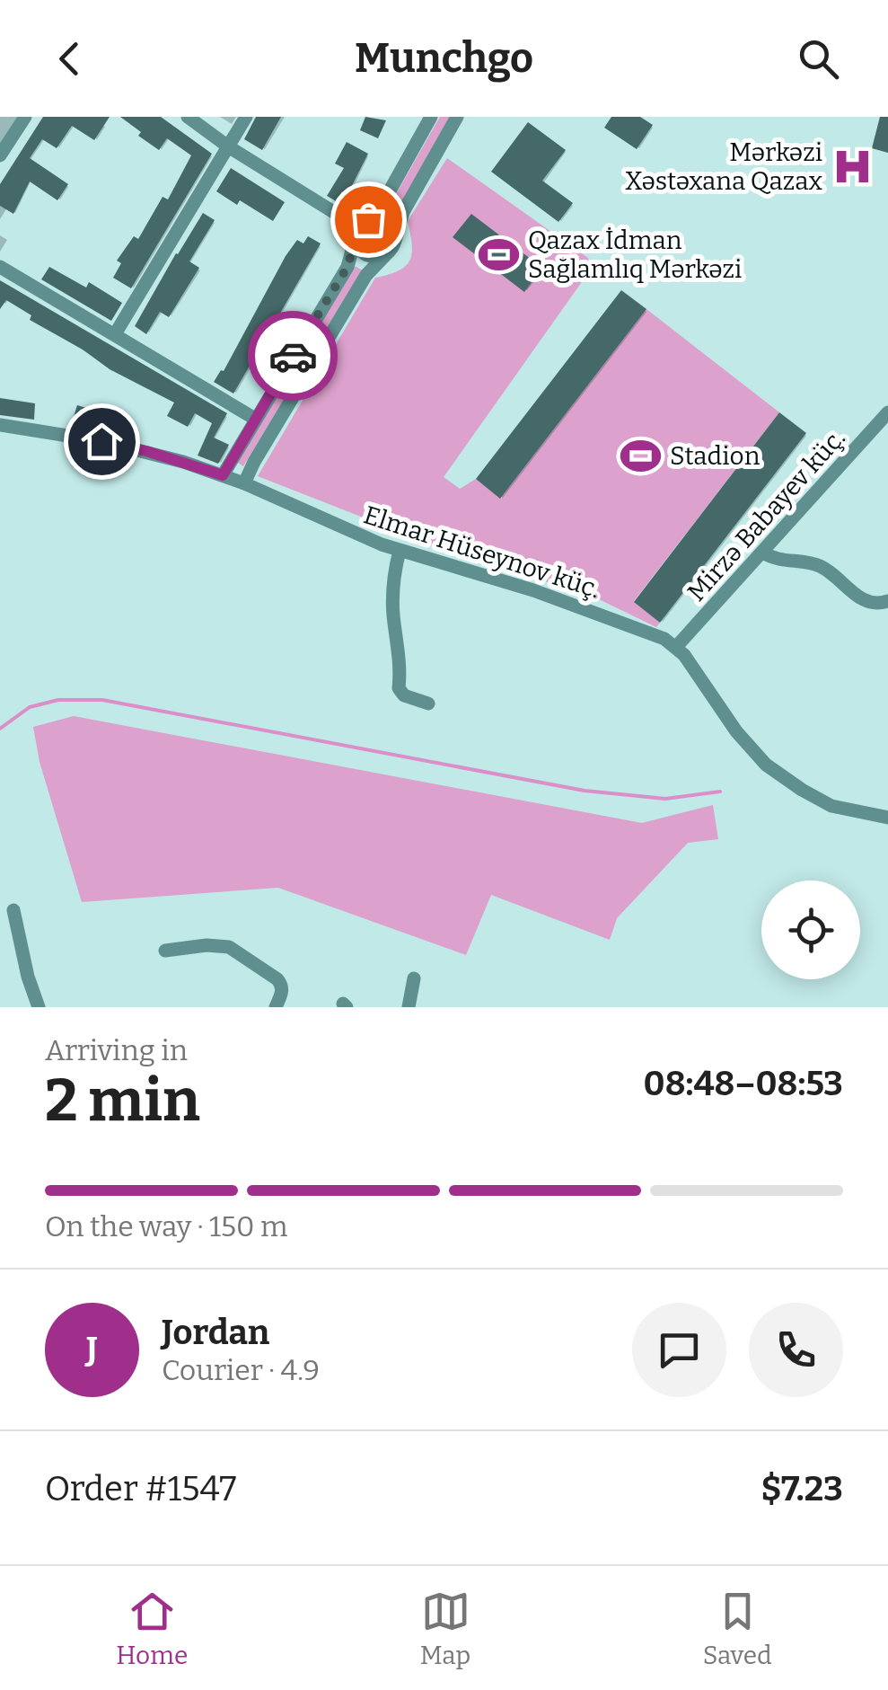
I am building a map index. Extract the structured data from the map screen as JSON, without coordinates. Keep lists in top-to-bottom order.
{
  "streets": {
    "street": ["Mirzə Babayev küç.", "Elmar Hüseynov küç."]
  },
  "crossings": [
    ["Mirzə Babayev küç.", "Elmar Hüseynov küç."]
  ],
  "places": {
    "hospital": ["Mərkəzi Xəstəxana Qazax"],
    "sports": ["Qazax İdman Sağlamlıq Mərkəzi", "Stadion"]
  },
  "page": {
    "header": "Munchgo",
    "heading": ["2 min", "Arriving in", "08:48–08:53"],
    "panel": [
      "Jordan",
      "Courier · 4.9",
      "Order #1547",
      "$7.23"
    ],
    "bar": "On the way · 150 m",
    "round": "J",
    "tabs": ["Home", "Map", "Saved"]
  }
}
